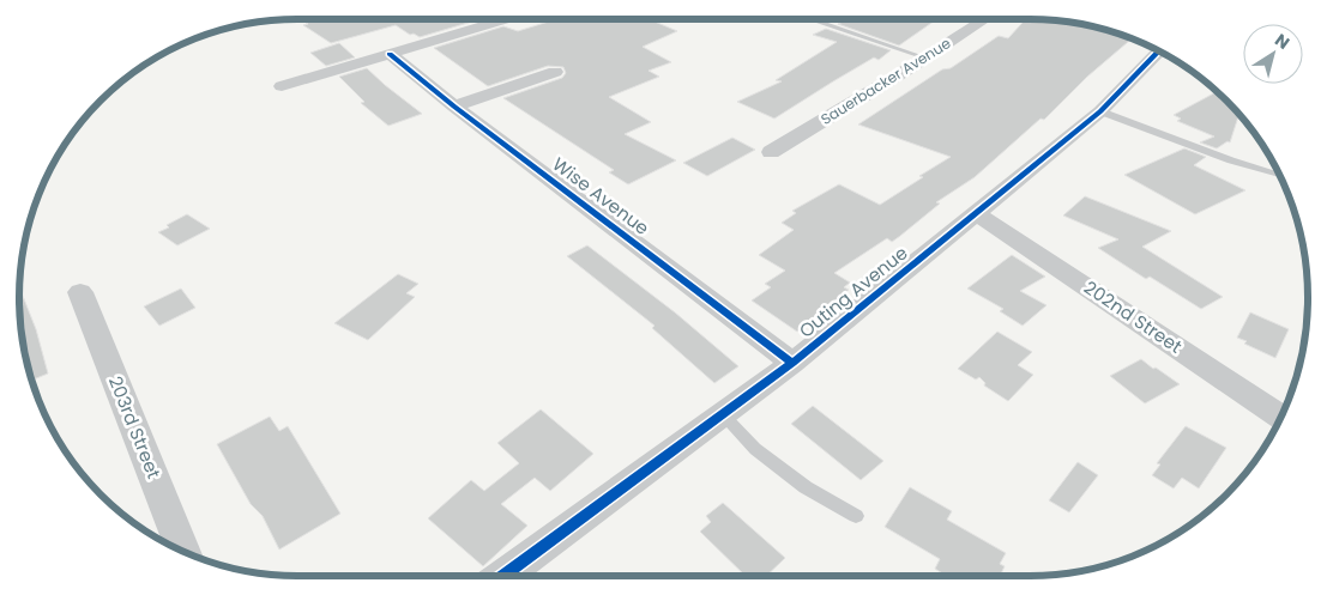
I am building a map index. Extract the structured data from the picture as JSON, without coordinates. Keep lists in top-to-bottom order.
{
  "streets": {
    "street": [
      "Sauerbacker Avenue",
      "Wise Avenue",
      "Outing Avenue",
      "202nd Street",
      "203rd Street"
    ]
  },
  "crossings": [
    ["Wise Avenue", "Outing Avenue"],
    ["Outing Avenue", "202nd Street"]
  ],
  "north": "top right"
}
